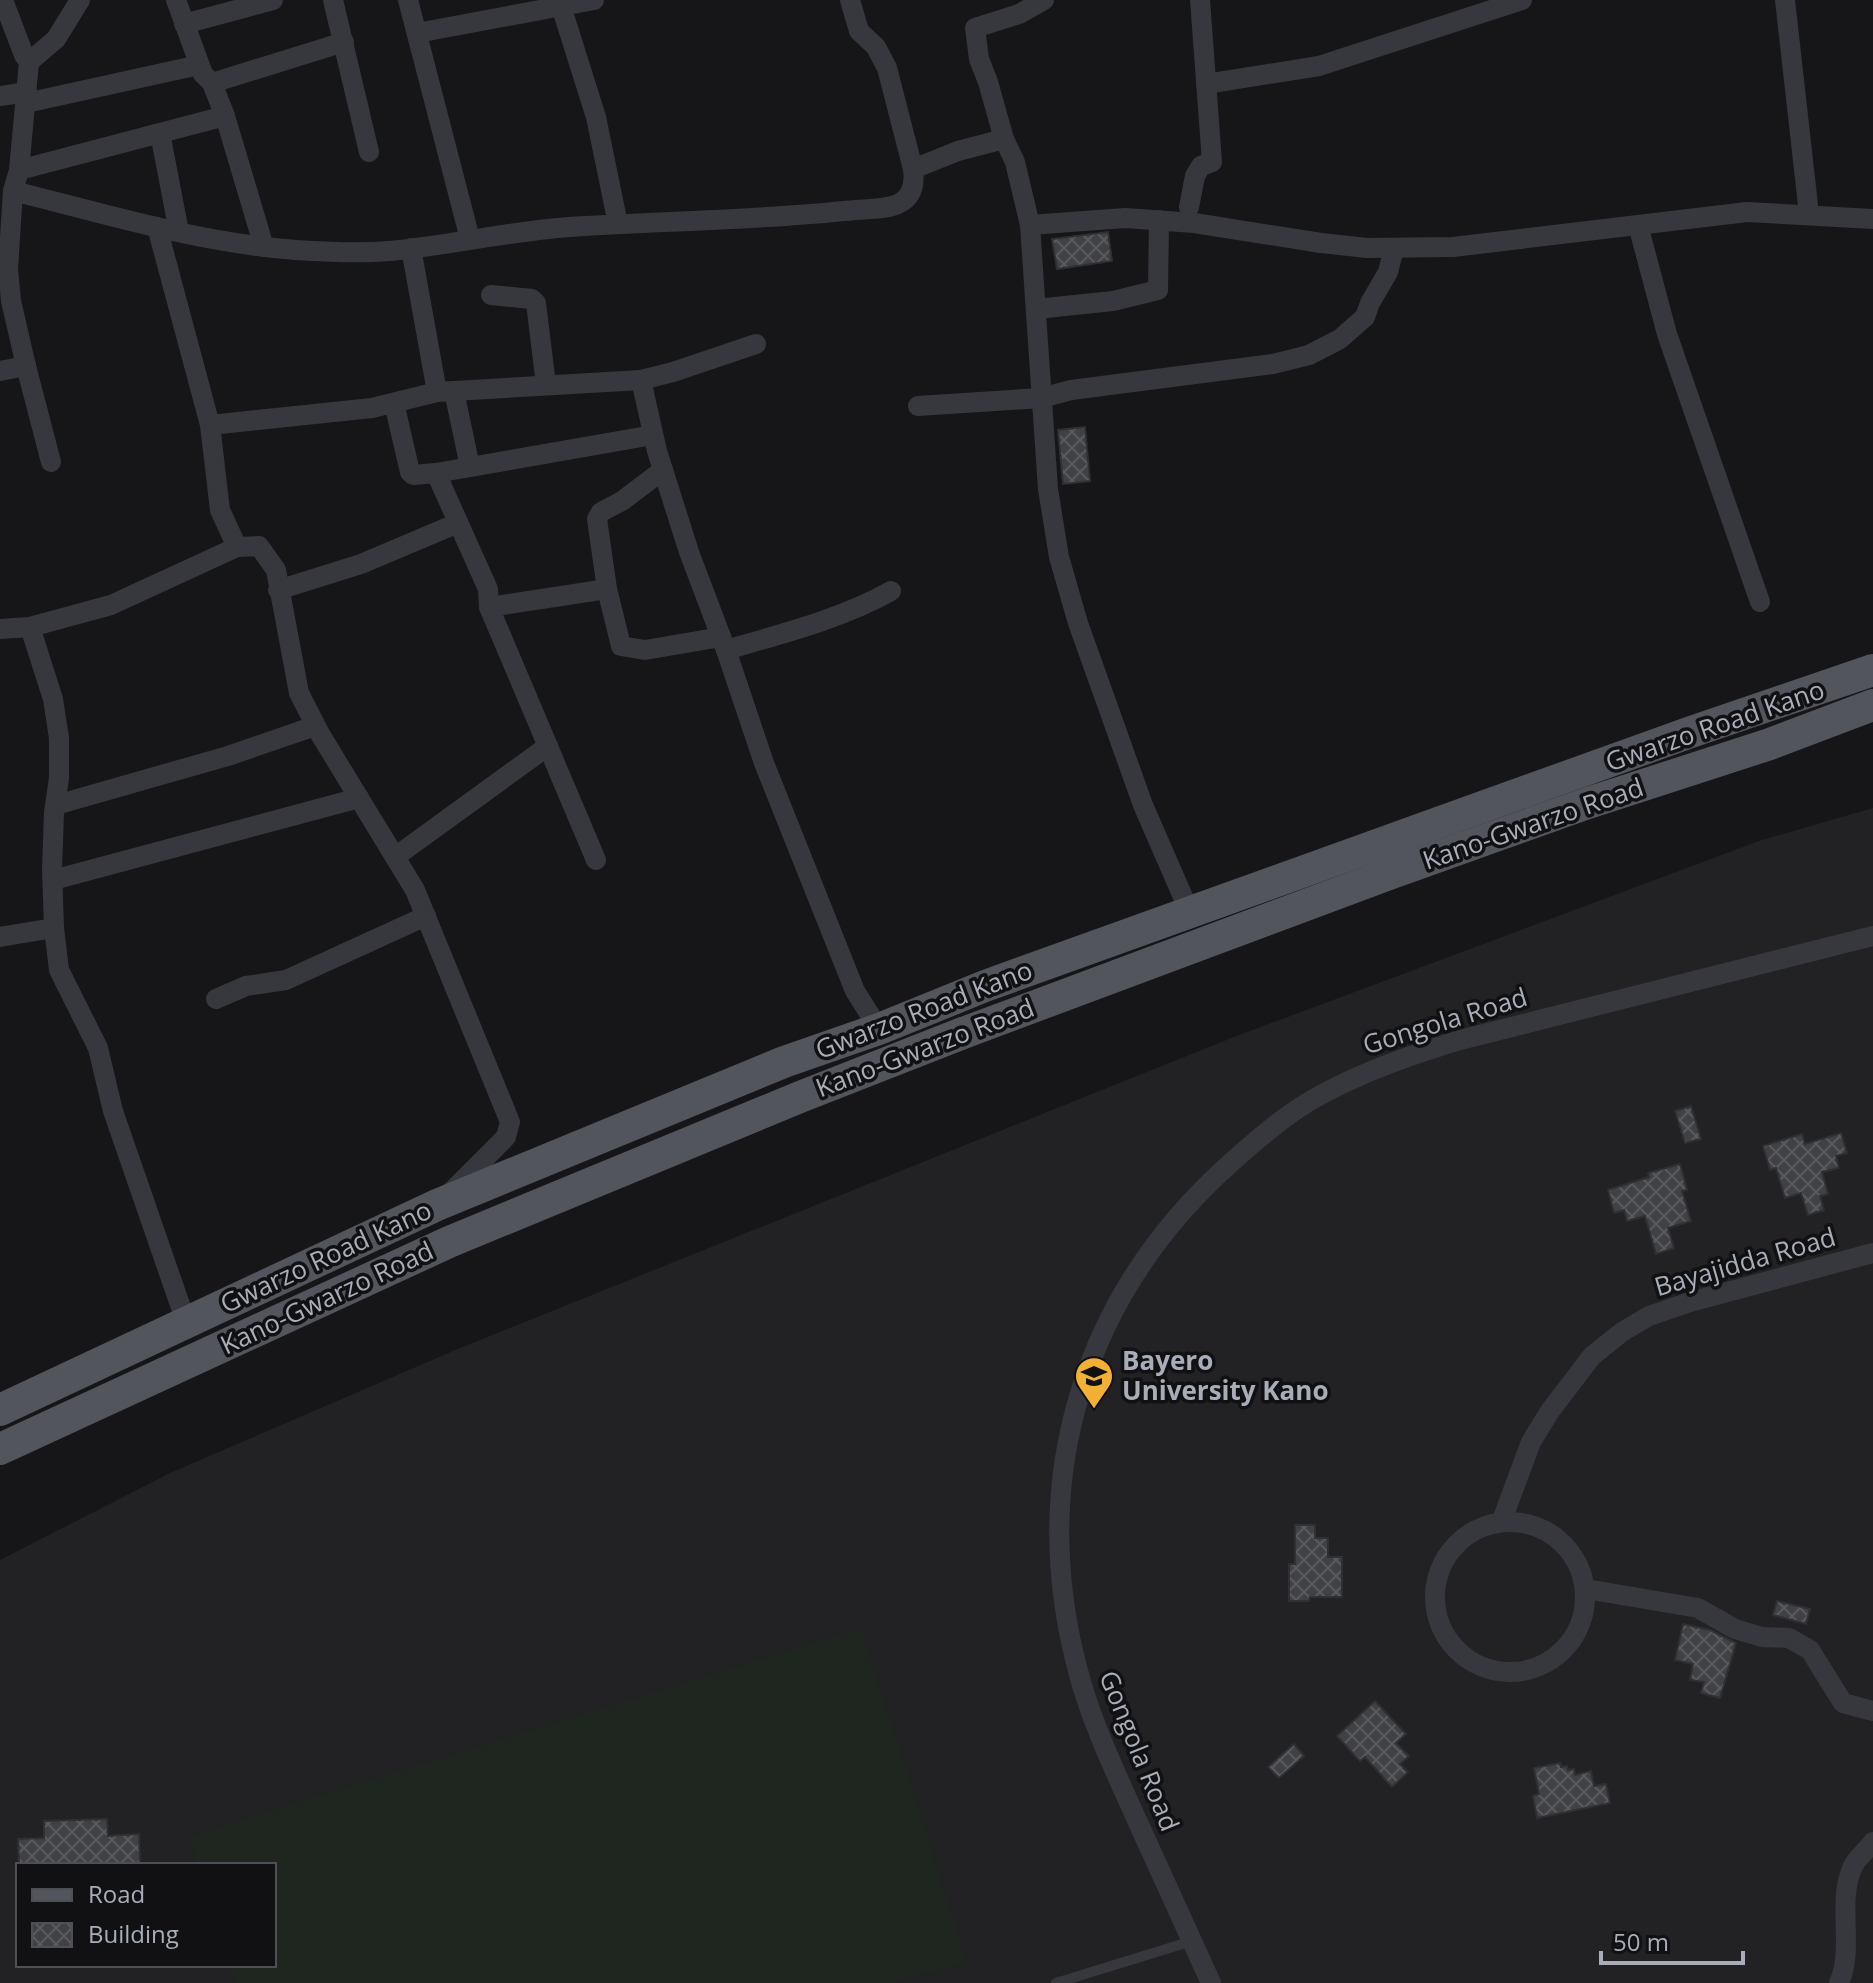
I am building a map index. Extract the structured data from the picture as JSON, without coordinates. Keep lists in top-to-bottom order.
{
  "streets": {
    "main road": ["Gwarzo Road Kano", "Kano-Gwarzo Road"],
    "street": ["Gongola Road", "Bayajidda Road"]
  },
  "places": {
    "school or university": ["Bayero University Kano"]
  },
  "legend": ["Road", "Building"],
  "scale_bar": "50 m"
}
